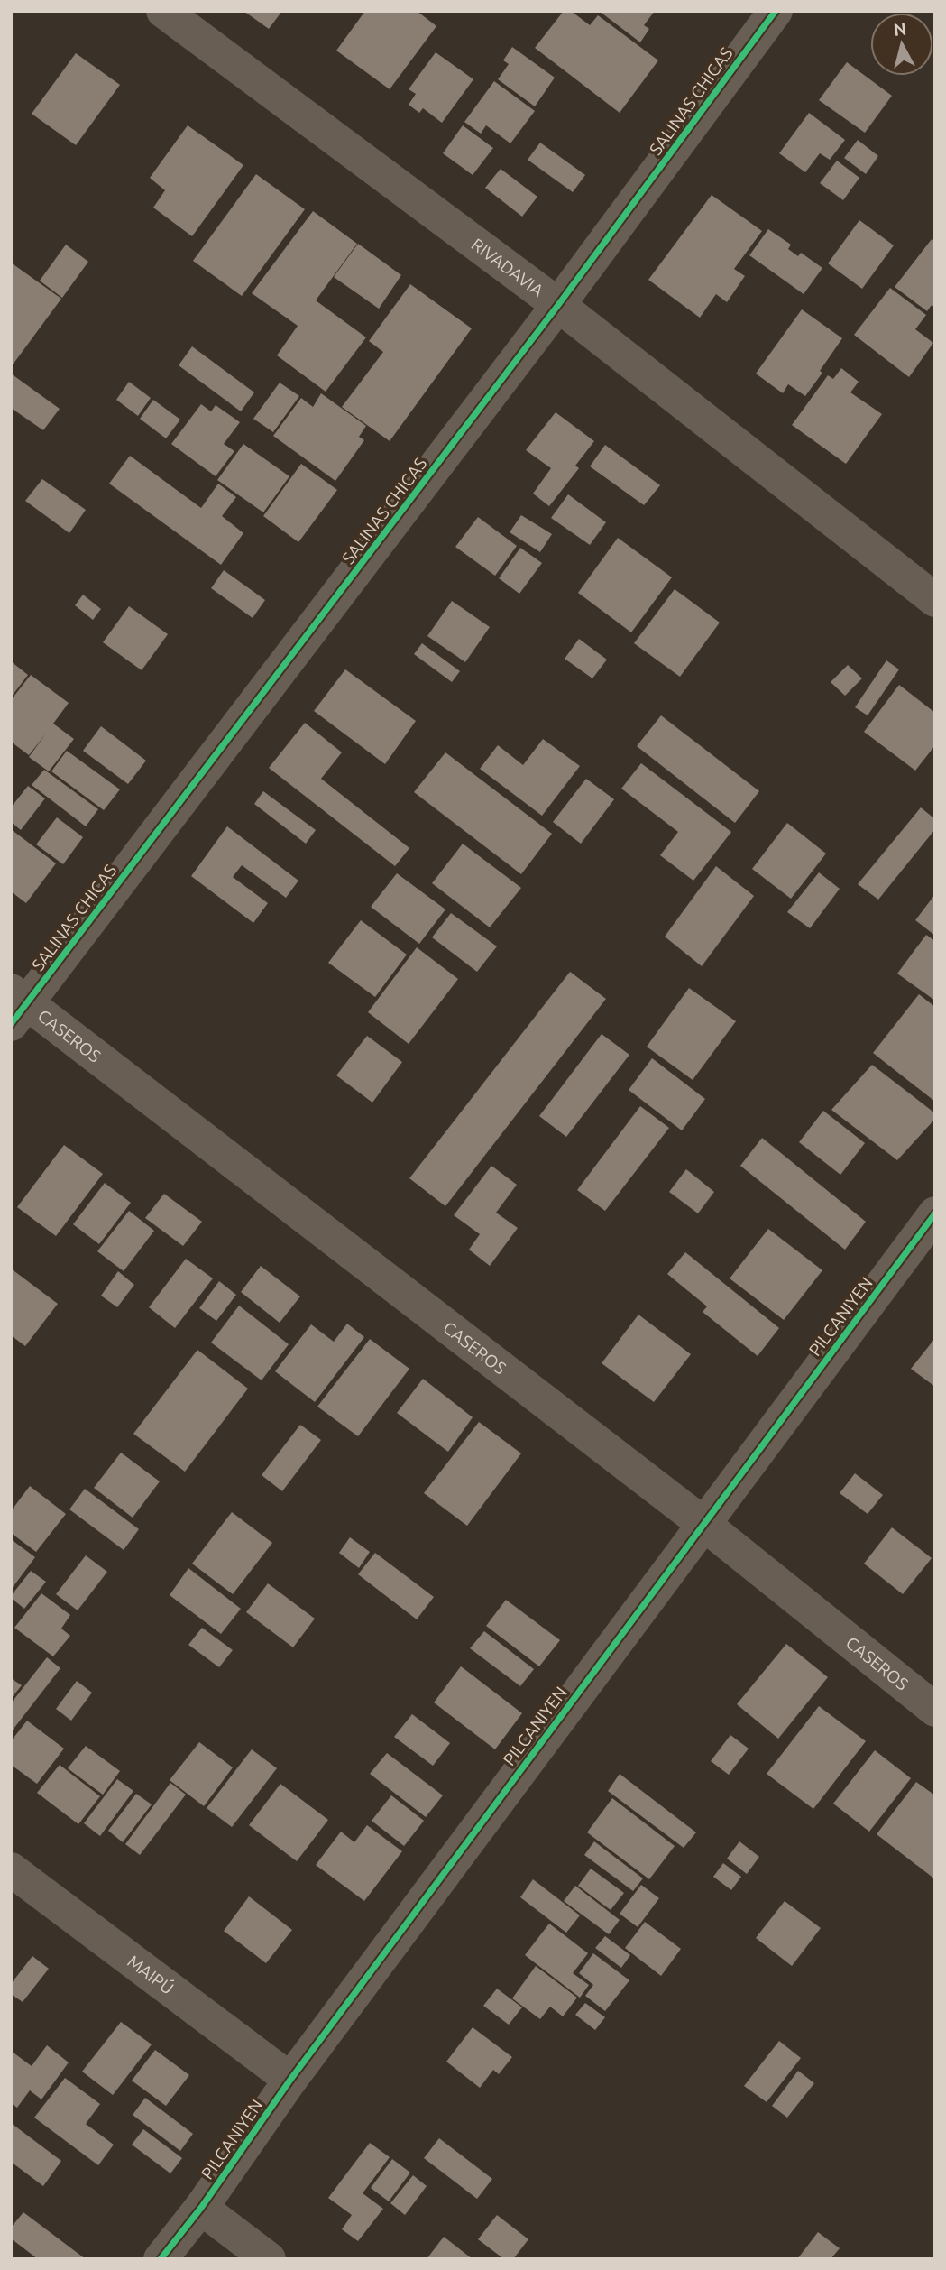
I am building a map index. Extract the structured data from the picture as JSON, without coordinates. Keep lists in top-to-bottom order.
{
  "streets": {
    "street": [
      "SALINAS CHICAS",
      "RIVADAVIA",
      "CASEROS",
      "PILCANIYEN",
      "MAIPÚ"
    ]
  },
  "crossings": [
    ["SALINAS CHICAS", "RIVADAVIA"],
    ["SALINAS CHICAS", "CASEROS"],
    ["CASEROS", "PILCANIYEN"],
    ["PILCANIYEN", "MAIPÚ"]
  ],
  "north": "top"
}
